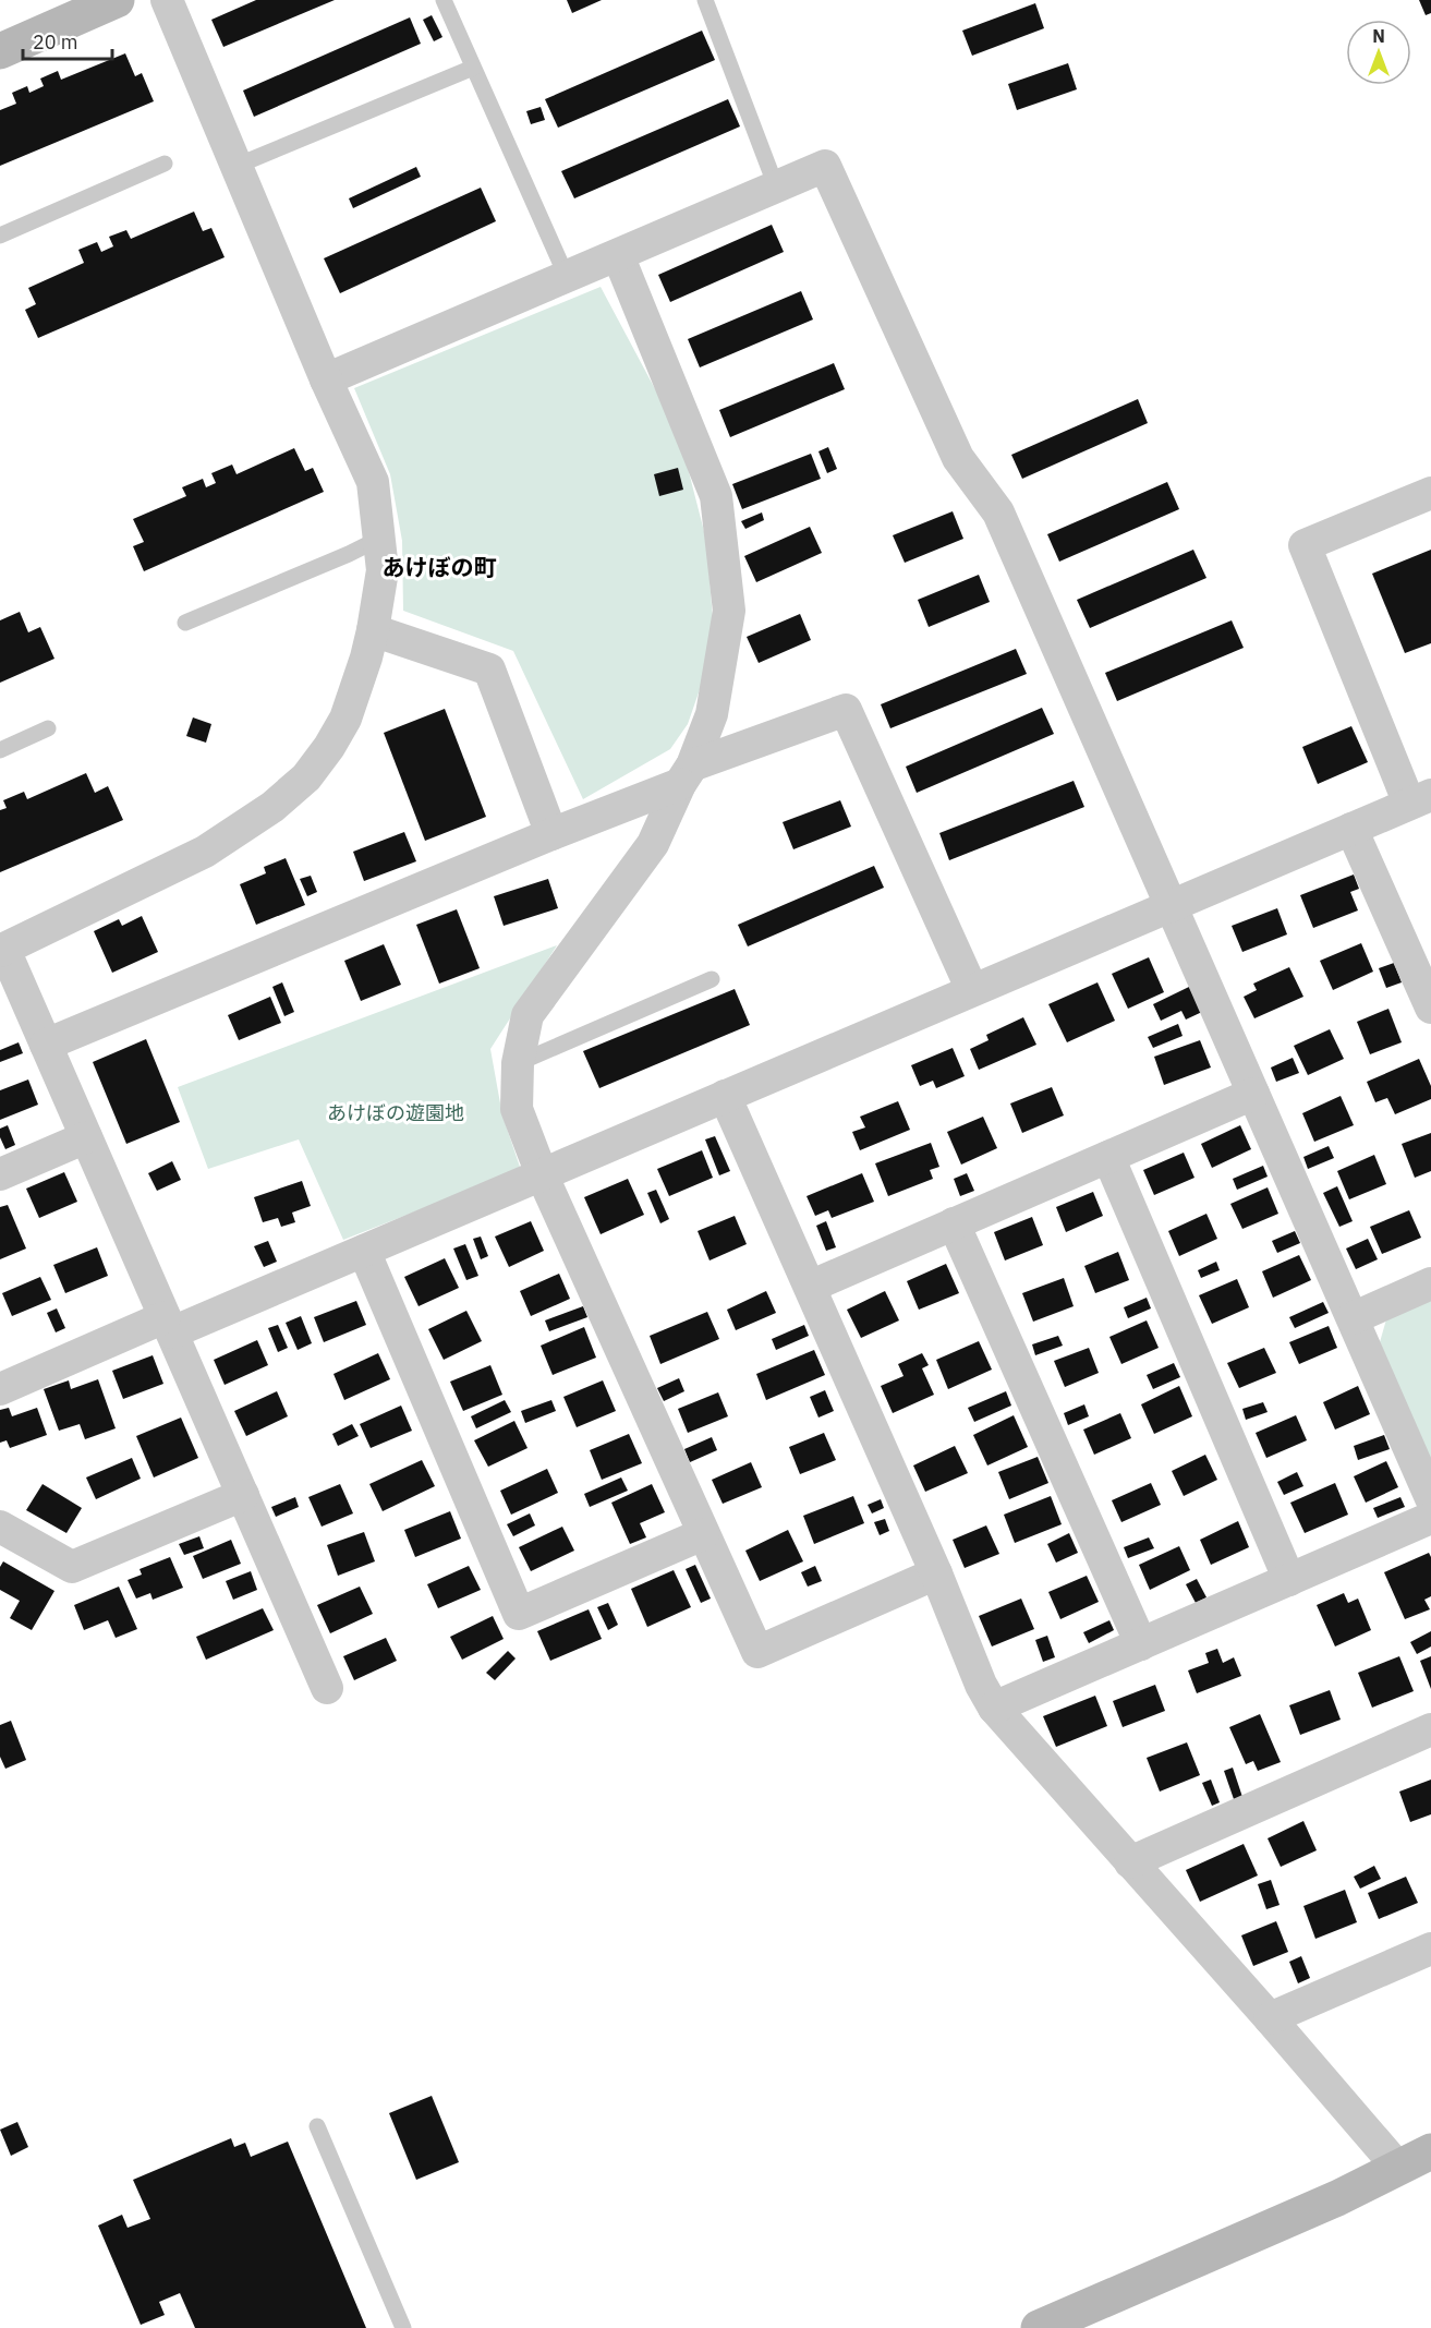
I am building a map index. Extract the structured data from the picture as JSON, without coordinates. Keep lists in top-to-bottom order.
{
  "districts": ["あけぼの町"],
  "parks": ["あけぼの遊園地"],
  "scale_bar": "20 m",
  "north": "top"
}
